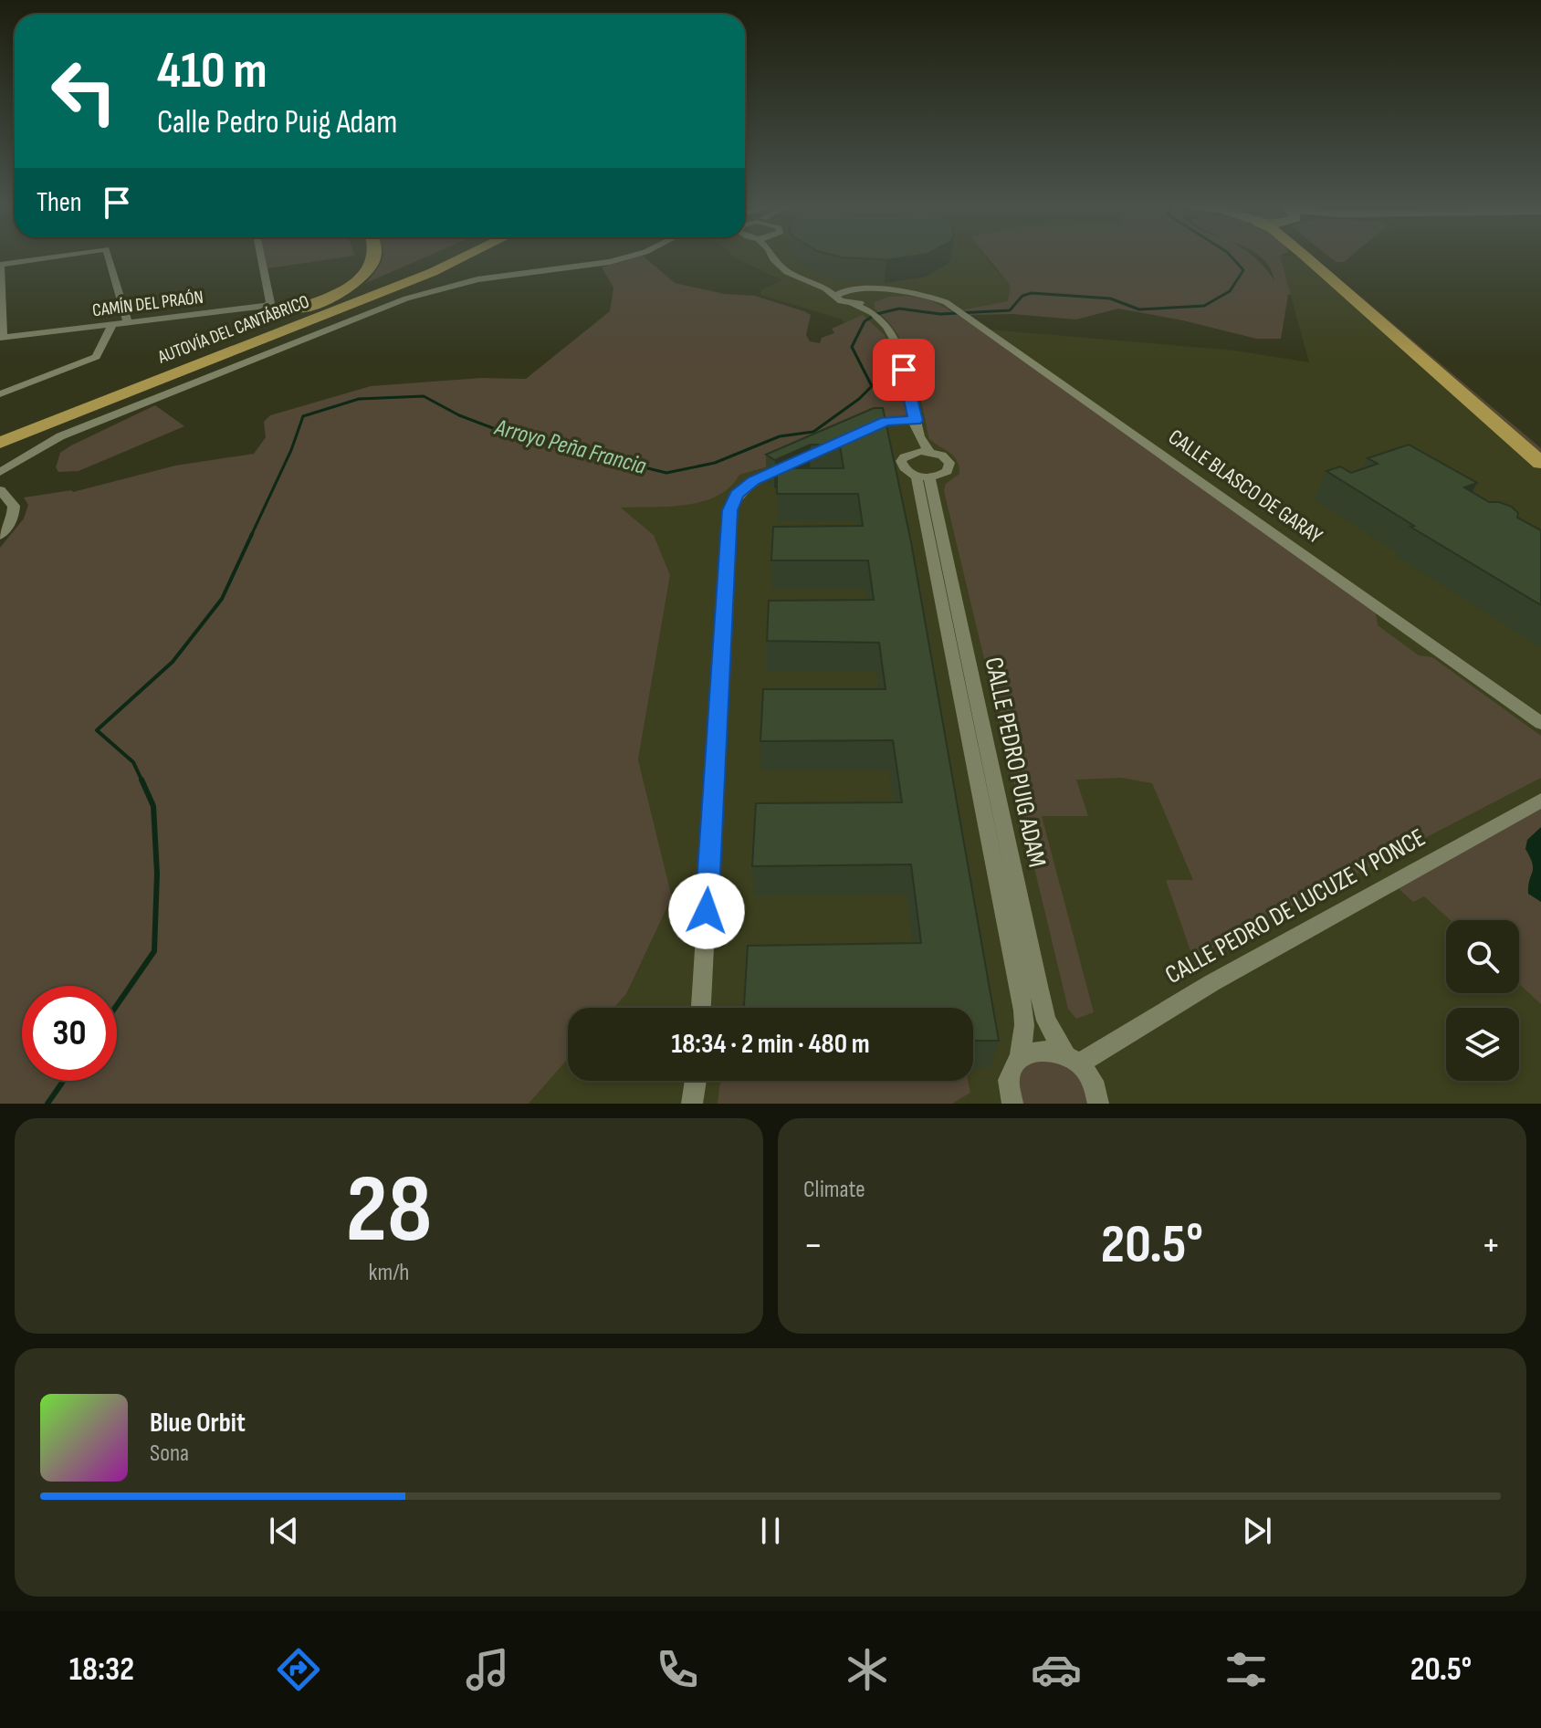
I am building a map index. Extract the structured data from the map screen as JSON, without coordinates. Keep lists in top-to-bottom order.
{
  "streets": {
    "highway": ["AUTOVÍA DEL CANTÁBRICO"],
    "street": [
      "CAMÍN DEL PRAÓN",
      "CALLE BLASCO DE GARAY",
      "CALLE PEDRO PUIG ADAM",
      "CALLE PEDRO DE LUCUZE Y PONCE"
    ]
  },
  "crossings": [
    ["CALLE PEDRO PUIG ADAM", "CALLE PEDRO DE LUCUZE Y PONCE"]
  ],
  "water": ["Arroyo Peña Francia"],
  "page": {
    "turn": ["410 m", "Calle Pedro Puig Adam"],
    "then": "Then",
    "limit": "30",
    "trip": "18:34 · 2 min · 480 m",
    "tile": [
      ["28", "km/h"],
      "Climate"
    ],
    "heat": ["−", "20.5°", "+"],
    "song": ["Blue Orbit", "Sona"],
    "tabs": ["18:32", "20.5°"]
  }
}
